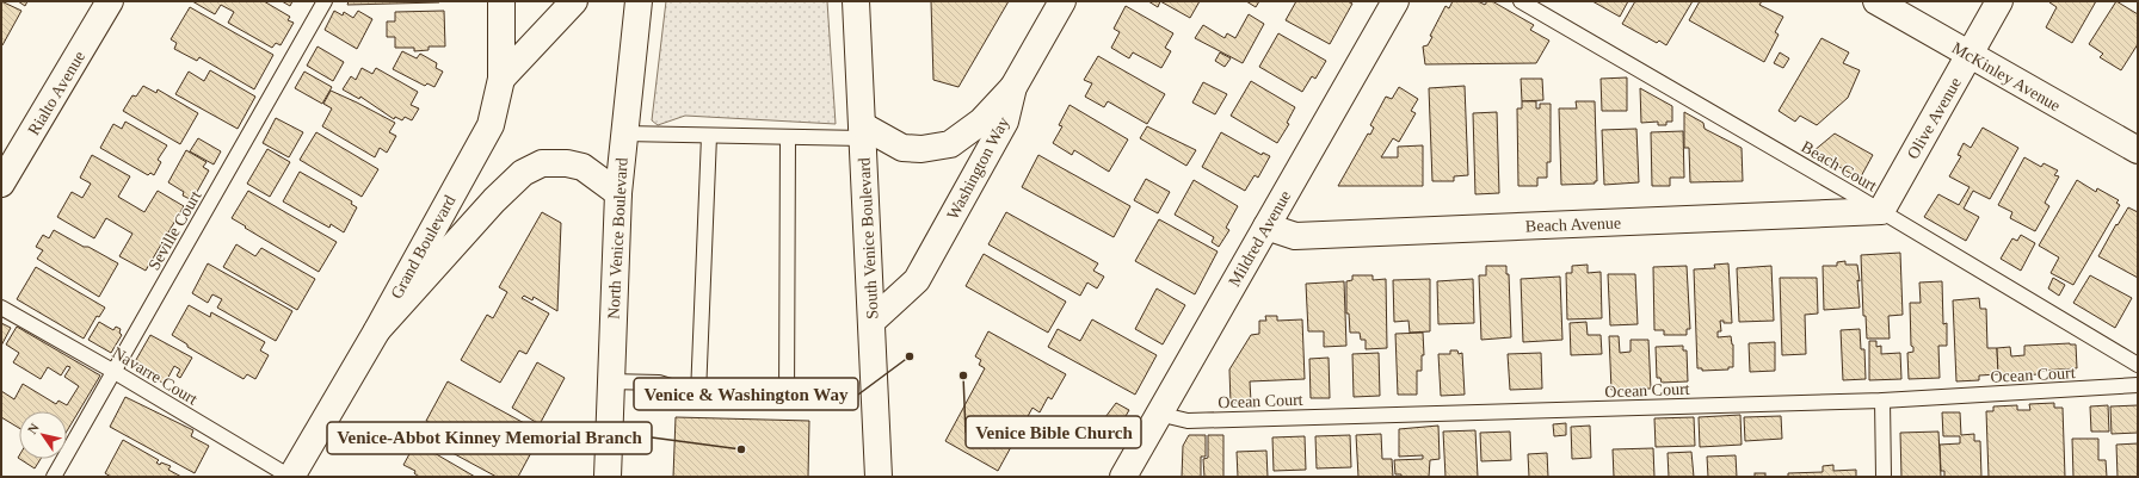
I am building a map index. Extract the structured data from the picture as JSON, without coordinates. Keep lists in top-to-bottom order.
{
  "streets": {
    "street": [
      "McKinley Avenue",
      "Rialto Avenue",
      "Olive Avenue",
      "Washington Way",
      "Beach Avenue",
      "North Venice Boulevard",
      "South Venice Boulevard",
      "Mildred Avenue",
      "Grand Boulevard"
    ],
    "lane": [
      "Beach Court",
      "Seville Court",
      "Ocean Court",
      "Navarre Court"
    ]
  },
  "crossings": [
    ["McKinley Avenue", "Olive Avenue"],
    ["Olive Avenue", "Beach Court"],
    ["Olive Avenue", "Beach Avenue"],
    ["Beach Court", "Beach Avenue"],
    ["Washington Way", "South Venice Boulevard"],
    ["Beach Avenue", "Mildred Avenue"],
    ["Seville Court", "Navarre Court"],
    ["Mildred Avenue", "Ocean Court"],
    ["Grand Boulevard", "Navarre Court"]
  ],
  "places": ["Venice & Washington Way", "Venice Bible Church", "Venice-Abbot Kinney Memorial Branch"],
  "north": "top left"
}
